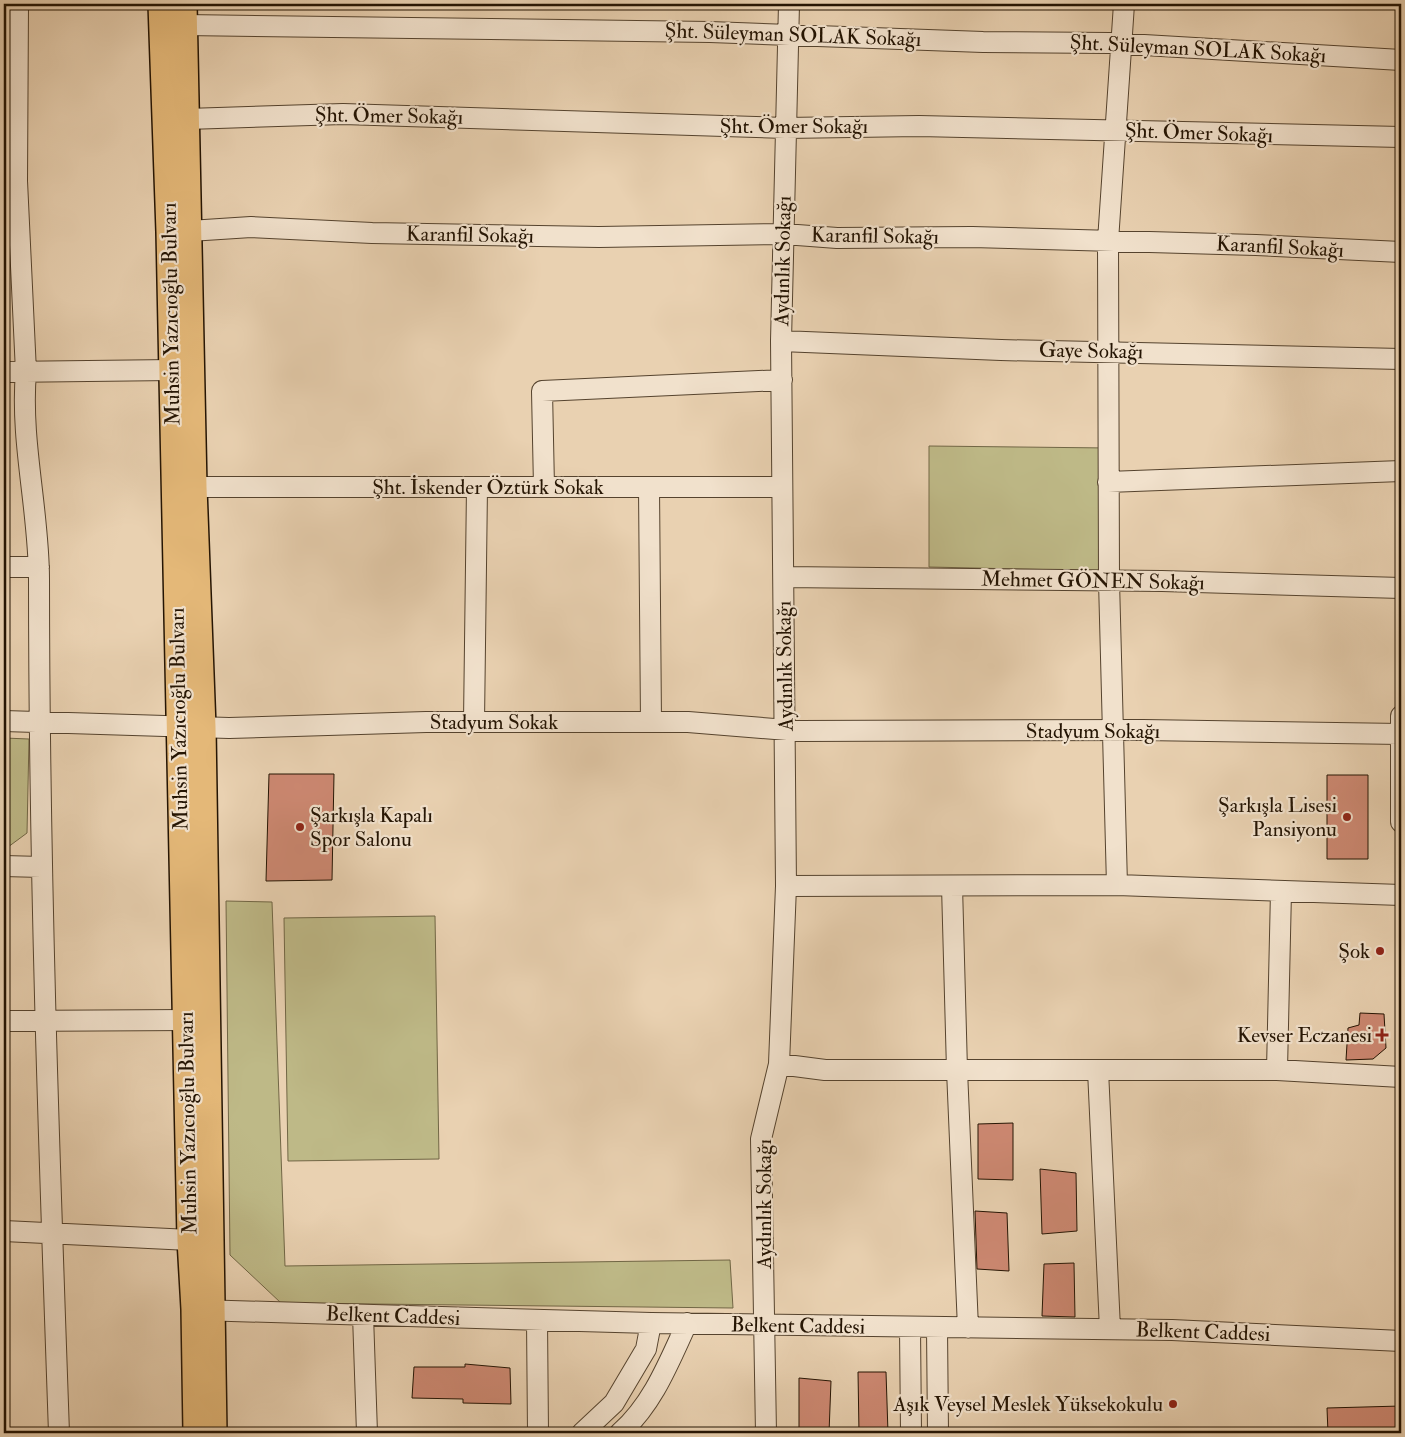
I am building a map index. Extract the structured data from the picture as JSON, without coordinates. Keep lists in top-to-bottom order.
{
  "streets": {
    "main road": ["Muhsin Yazıcıoğlu Bulvarı"],
    "street": [
      "Şht. Süleyman SOLAK Sokağı",
      "Şht. Ömer Sokağı",
      "Karanfil Sokağı",
      "Aydınlık Sokağı",
      "Gaye Sokağı",
      "Şht. İskender Öztürk Sokak",
      "Mehmet GÖNEN Sokağı",
      "Stadyum Sokak",
      "Stadyum Sokağı",
      "Belkent Caddesi"
    ]
  },
  "crossings": [
    ["Şht. Süleyman SOLAK Sokağı", "Aydınlık Sokağı"],
    ["Şht. Süleyman SOLAK Sokağı", "Muhsin Yazıcıoğlu Bulvarı"],
    ["Şht. Ömer Sokağı", "Aydınlık Sokağı"],
    ["Şht. Ömer Sokağı", "Muhsin Yazıcıoğlu Bulvarı"],
    ["Karanfil Sokağı", "Aydınlık Sokağı"],
    ["Karanfil Sokağı", "Muhsin Yazıcıoğlu Bulvarı"],
    ["Aydınlık Sokağı", "Gaye Sokağı"],
    ["Aydınlık Sokağı", "Şht. İskender Öztürk Sokak"],
    ["Aydınlık Sokağı", "Mehmet GÖNEN Sokağı"],
    ["Aydınlık Sokağı", "Stadyum Sokak"],
    ["Aydınlık Sokağı", "Stadyum Sokağı"],
    ["Aydınlık Sokağı", "Belkent Caddesi"],
    ["Muhsin Yazıcıoğlu Bulvarı", "Şht. İskender Öztürk Sokak"],
    ["Muhsin Yazıcıoğlu Bulvarı", "Stadyum Sokak"],
    ["Muhsin Yazıcıoğlu Bulvarı", "Belkent Caddesi"],
    ["Stadyum Sokak", "Stadyum Sokağı"]
  ],
  "places": {
    "other": [
      "Şarkışla Lisesi Pansiyonu",
      "Şarkışla Kapalı Spor Salonu",
      "Şok",
      "Aşık Veysel Meslek Yüksekokulu"
    ],
    "health": ["Kevser Eczanesi"]
  }
}
